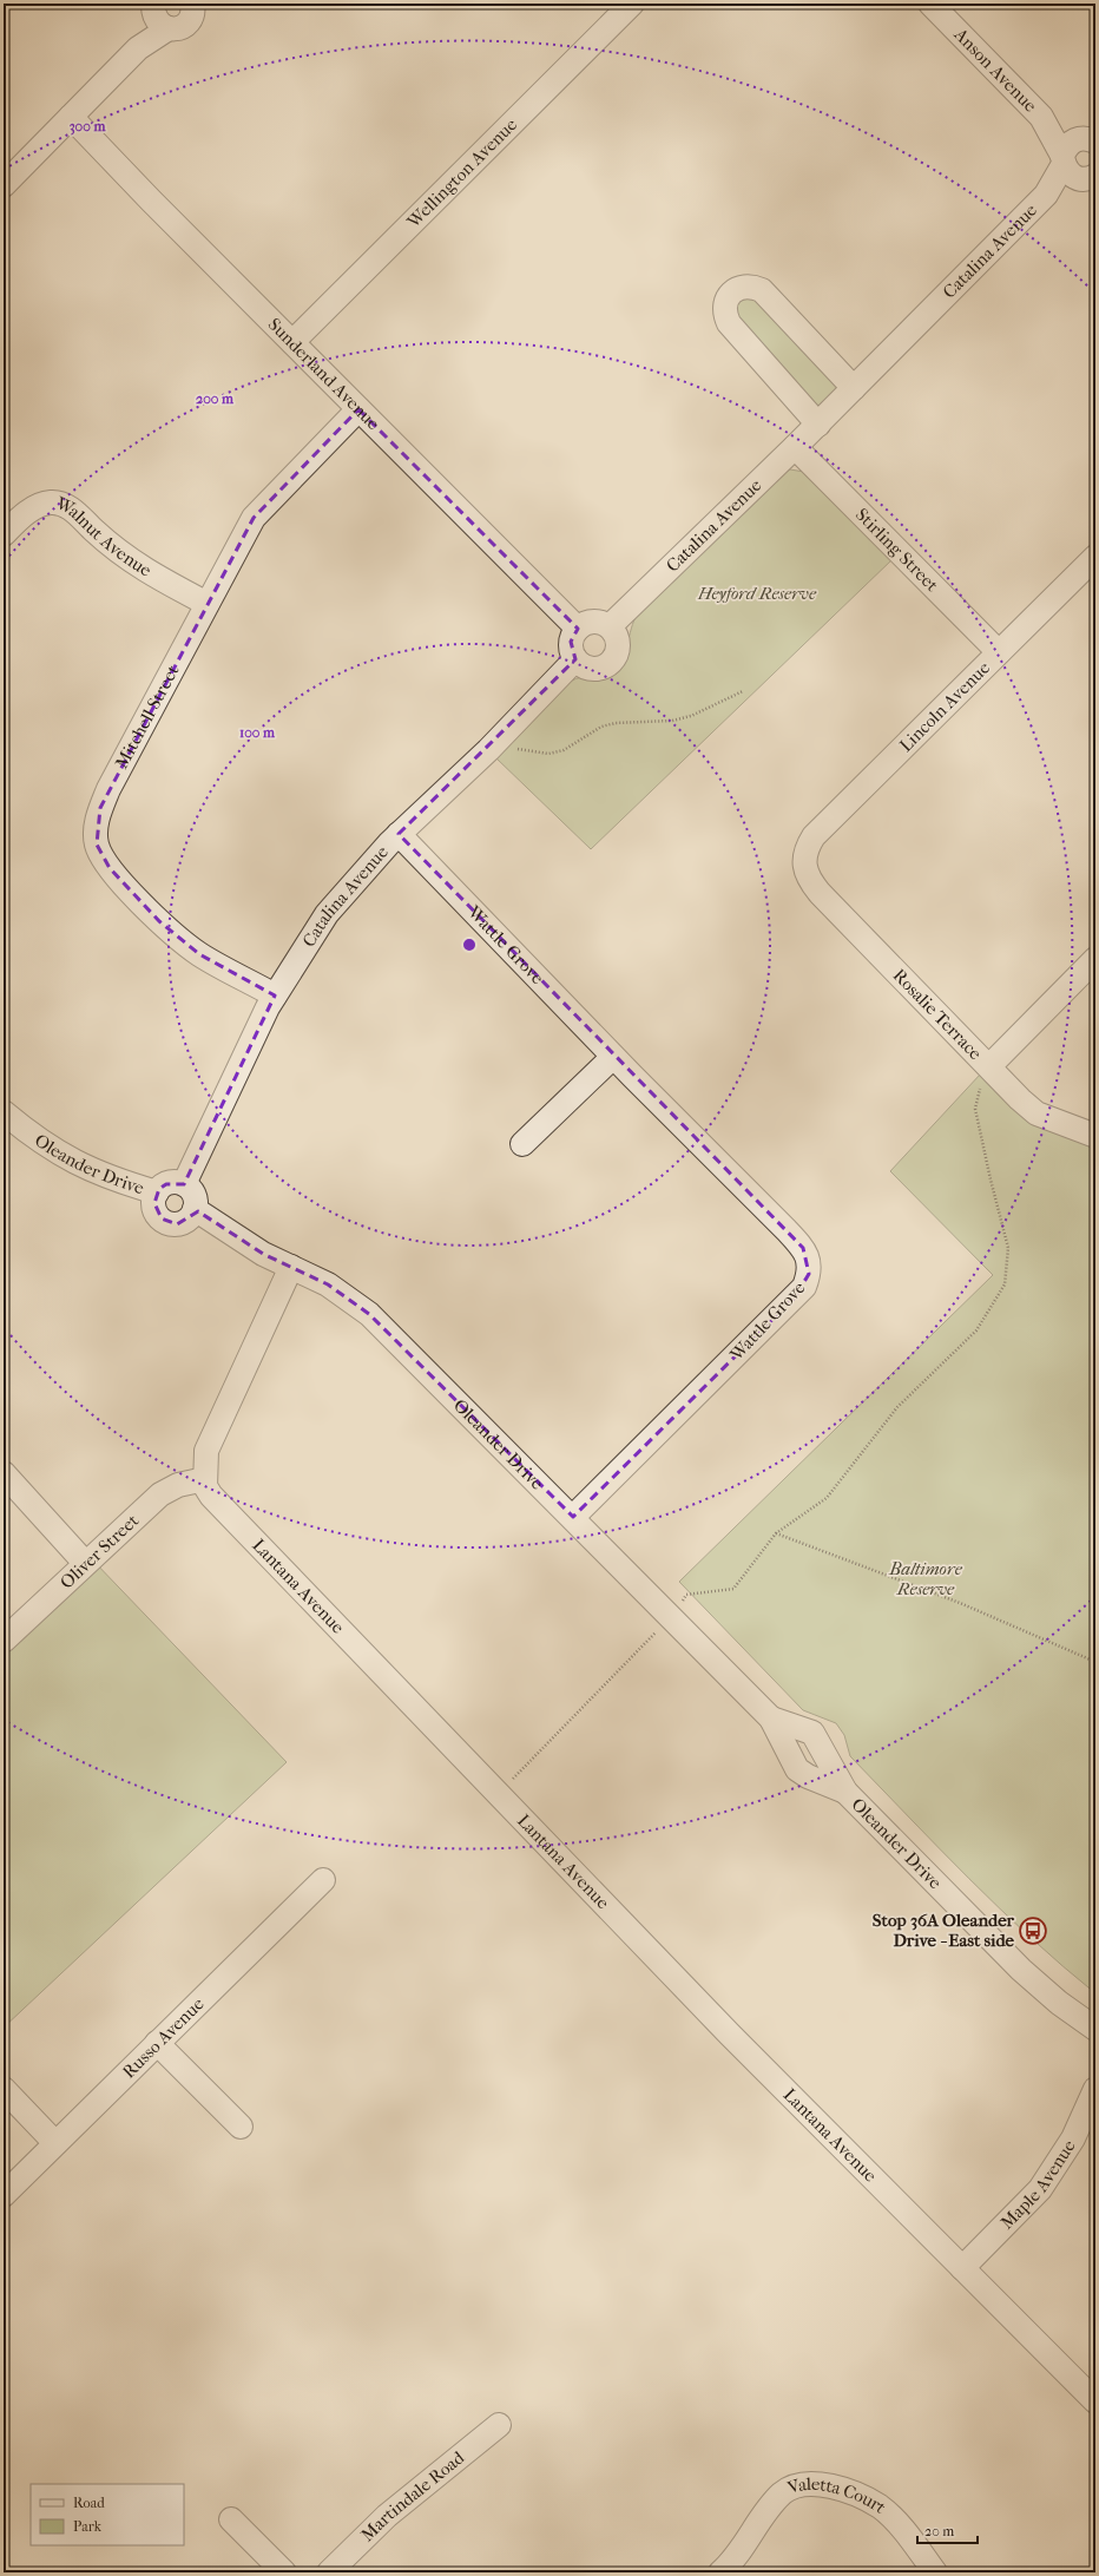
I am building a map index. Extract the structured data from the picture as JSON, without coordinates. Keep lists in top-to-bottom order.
{
  "streets": {
    "street": [
      "Anson Avenue",
      "Wellington Avenue",
      "Catalina Avenue",
      "Sunderland Avenue",
      "Walnut Avenue",
      "Stirling Street",
      "Lincoln Avenue",
      "Mitchell Street",
      "Wattle Grove",
      "Rosalie Terrace",
      "Oleander Drive",
      "Oliver Street",
      "Lantana Avenue",
      "Russo Avenue",
      "Maple Avenue",
      "Martindale Road",
      "Valetta Court"
    ]
  },
  "crossings": [
    ["Anson Avenue", "Catalina Avenue"],
    ["Wellington Avenue", "Sunderland Avenue"],
    ["Catalina Avenue", "Sunderland Avenue"],
    ["Catalina Avenue", "Stirling Street"],
    ["Catalina Avenue", "Mitchell Street"],
    ["Catalina Avenue", "Wattle Grove"],
    ["Catalina Avenue", "Oleander Drive"],
    ["Sunderland Avenue", "Mitchell Street"],
    ["Walnut Avenue", "Mitchell Street"],
    ["Stirling Street", "Lincoln Avenue"],
    ["Lincoln Avenue", "Rosalie Terrace"],
    ["Wattle Grove", "Oleander Drive"],
    ["Oleander Drive", "Lantana Avenue"],
    ["Oliver Street", "Lantana Avenue"],
    ["Lantana Avenue", "Maple Avenue"]
  ],
  "parks": ["Heyford Reserve", "Baltimore Reserve"],
  "places": {
    "bus stop": ["Stop 36A Oleander Drive - East side"]
  },
  "legend": ["Road", "Park"],
  "scale_bar": "20 m",
  "rings": ["300 m", "200 m", "100 m"]
}
